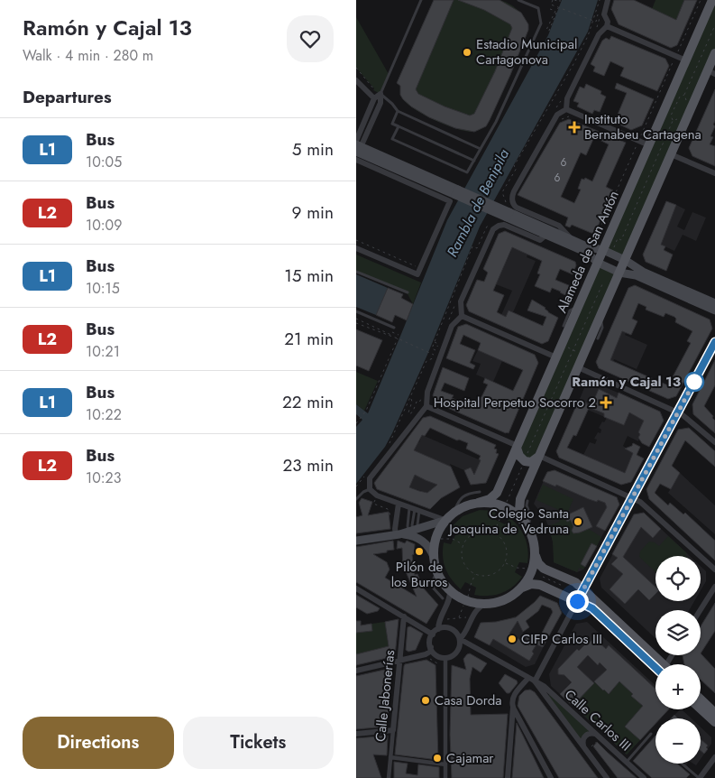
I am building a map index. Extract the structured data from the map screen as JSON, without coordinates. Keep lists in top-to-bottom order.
{
  "streets": {
    "main road": ["Alameda de San Antón"],
    "street": ["Calle Jabonerías", "Calle Carlos III"]
  },
  "water": ["Rambla de Benipila"],
  "places": {
    "other": [
      "Estadio Municipal Cartagonova",
      "Ramón y Cajal 13",
      "Colegio Santa Joaquina de Vedruna",
      "Pilón de los Burros",
      "CIFP Carlos III",
      "Casa Dorda",
      "Cajamar"
    ],
    "health": ["Instituto Bernabeu Cartagena", "Hospital Perpetuo Socorro 2"]
  },
  "lines": ["bus line L1"],
  "house_numbers": ["6", "6"],
  "page": {
    "heading": [
      ["Ramón y Cajal 13", "Walk · 4 min · 280 m"],
      "Departures"
    ],
    "list": [
      {
        "mark": "L1",
        "name": "Bus",
        "note": "10:05",
        "value": "5 min"
      },
      {
        "mark": "L2",
        "name": "Bus",
        "note": "10:09",
        "value": "9 min"
      },
      {
        "mark": "L1",
        "name": "Bus",
        "note": "10:15",
        "value": "15 min"
      },
      {
        "mark": "L2",
        "name": "Bus",
        "note": "10:21",
        "value": "21 min"
      },
      {
        "mark": "L1",
        "name": "Bus",
        "note": "10:22",
        "value": "22 min"
      },
      {
        "mark": "L2",
        "name": "Bus",
        "note": "10:23",
        "value": "23 min"
      }
    ],
    "map_buttons": ["+", "−"],
    "buttons": ["Directions", "Tickets"]
  }
}
